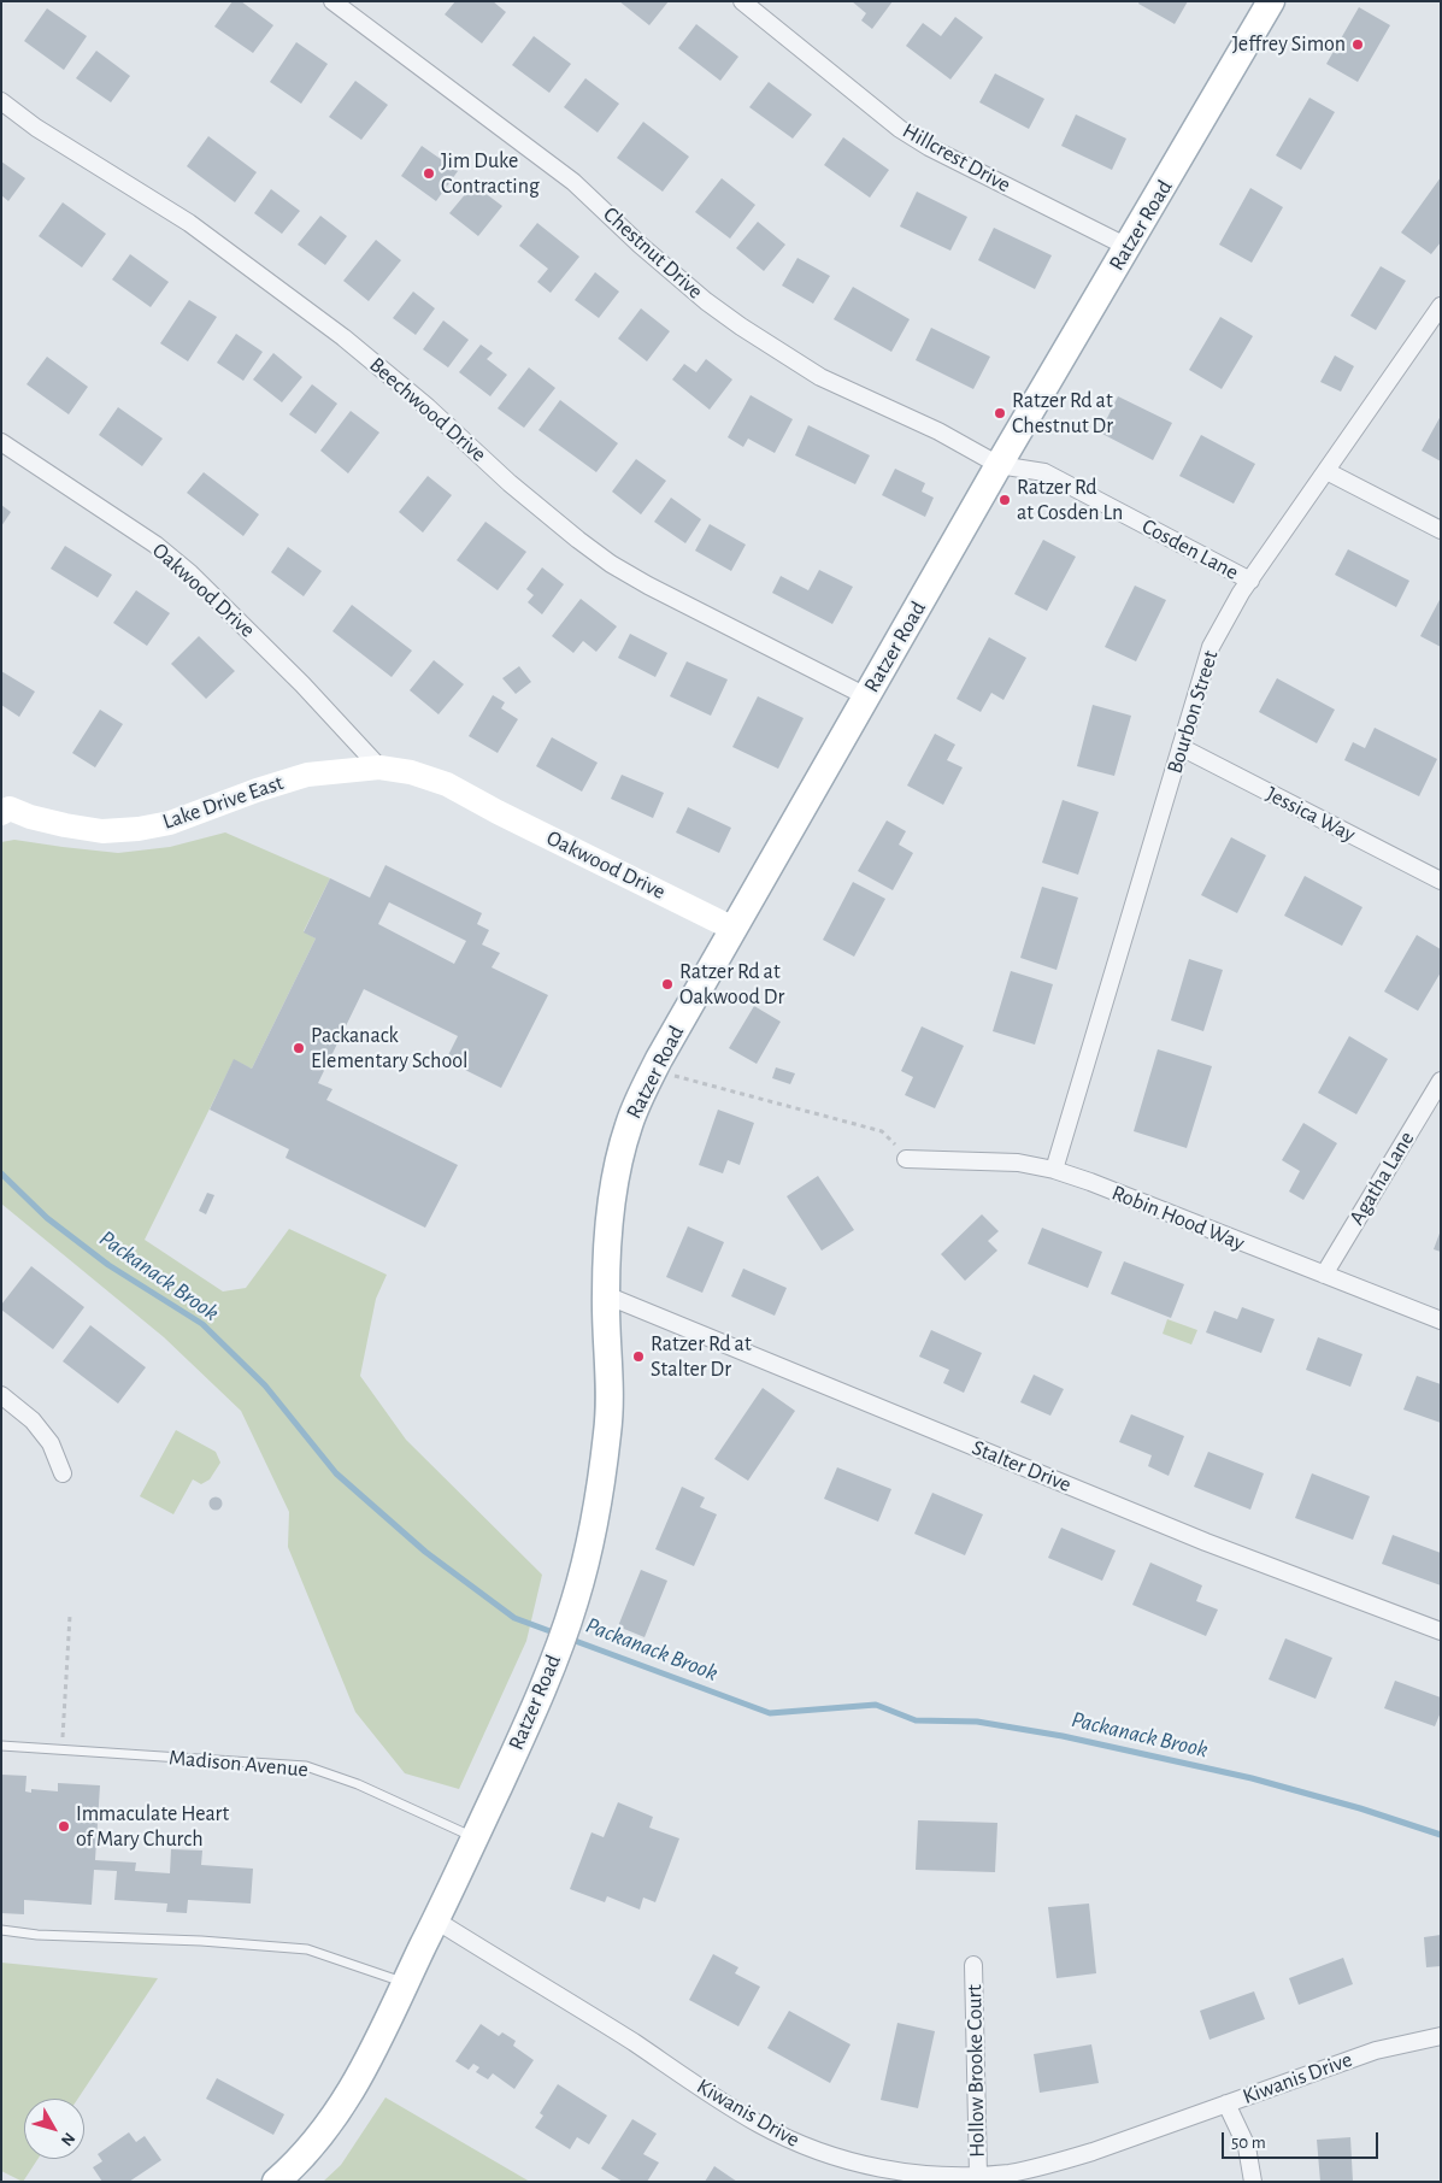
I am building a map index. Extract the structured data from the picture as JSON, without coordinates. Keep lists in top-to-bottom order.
{
  "streets": {
    "main road": ["Ratzer Road"],
    "street": [
      "Hillcrest Drive",
      "Chestnut Drive",
      "Beechwood Drive",
      "Cosden Lane",
      "Oakwood Drive",
      "Bourbon Street",
      "Lake Drive East",
      "Jessica Way",
      "Agatha Lane",
      "Robin Hood Way",
      "Stalter Drive",
      "Hollow Brooke Court",
      "Kiwanis Drive"
    ],
    "lane": ["Madison Avenue"]
  },
  "crossings": [
    ["Hillcrest Drive", "Ratzer Road"],
    ["Ratzer Road", "Chestnut Drive"],
    ["Ratzer Road", "Beechwood Drive"],
    ["Ratzer Road", "Cosden Lane"],
    ["Ratzer Road", "Oakwood Drive"],
    ["Ratzer Road", "Stalter Drive"],
    ["Ratzer Road", "Madison Avenue"],
    ["Ratzer Road", "Kiwanis Drive"],
    ["Chestnut Drive", "Cosden Lane"],
    ["Cosden Lane", "Bourbon Street"],
    ["Oakwood Drive", "Lake Drive East"],
    ["Bourbon Street", "Jessica Way"],
    ["Bourbon Street", "Robin Hood Way"],
    ["Agatha Lane", "Robin Hood Way"],
    ["Hollow Brooke Court", "Kiwanis Drive"]
  ],
  "water": ["Packanack Brook"],
  "places": [
    "Jeffrey Simon",
    "Jim Duke Contracting",
    "Ratzer Rd at Chestnut Dr",
    "Ratzer Rd at Cosden Ln",
    "Ratzer Rd at Oakwood Dr",
    "Packanack Elementary School",
    "Ratzer Rd at Stalter Dr",
    "Immaculate Heart of Mary Church"
  ],
  "scale_bar": "50 m",
  "north": "bottom right"
}
